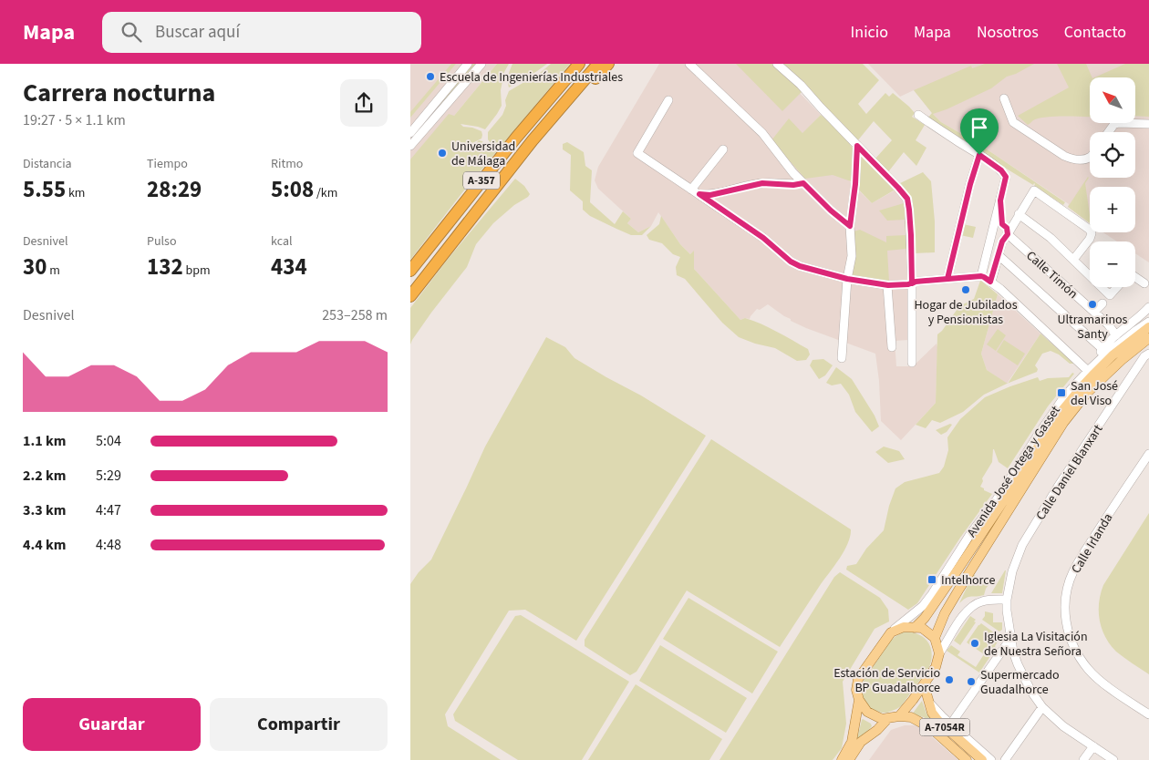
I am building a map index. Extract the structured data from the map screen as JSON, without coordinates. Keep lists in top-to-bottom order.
{
  "streets": {
    "highway": ["A-357"],
    "main road": ["Avenida José Ortega y Gasset", "A-7054R"],
    "street": ["Calle Timón", "Calle Daniel Blanxart", "Calle Irlanda"]
  },
  "crossings": [
    ["Avenida José Ortega y Gasset", "A-7054R"]
  ],
  "places": {
    "other": [
      "Escuela de Ingenierías Industriales",
      "Universidad de Málaga",
      "Hogar de Jubilados y Pensionistas",
      "Ultramarinos Santy",
      "Iglesia La Visitación de Nuestra Señora",
      "Estación de Servicio BP Guadalhorce",
      "Supermercado Guadalhorce"
    ],
    "transit": ["San José del Viso", "Intelhorce"]
  },
  "north": "top left",
  "page": {
    "header": "Mapa",
    "search": "Buscar aquí",
    "nav": [
      "Inicio",
      "Mapa",
      "Nosotros",
      "Contacto"
    ],
    "heading": ["Carrera nocturna", "19:27 · 5 × 1.1 km"],
    "map_buttons": ["+", "−"],
    "stats": [
      ["Distancia", "5.55 km"],
      ["Tiempo", "28:29"],
      ["Ritmo", "5:08 /km"],
      ["Desnivel", "30 m"],
      ["Pulso", "132 bpm"],
      ["kcal", "434"]
    ],
    "chart": ["Desnivel", "253–258 m"],
    "list": [
      {
        "name": "1.1 km",
        "note": "5:04"
      },
      {
        "name": "2.2 km",
        "note": "5:29"
      },
      {
        "name": "3.3 km",
        "note": "4:47"
      },
      {
        "name": "4.4 km",
        "note": "4:48"
      }
    ],
    "buttons": ["Guardar", "Compartir"]
  }
}
